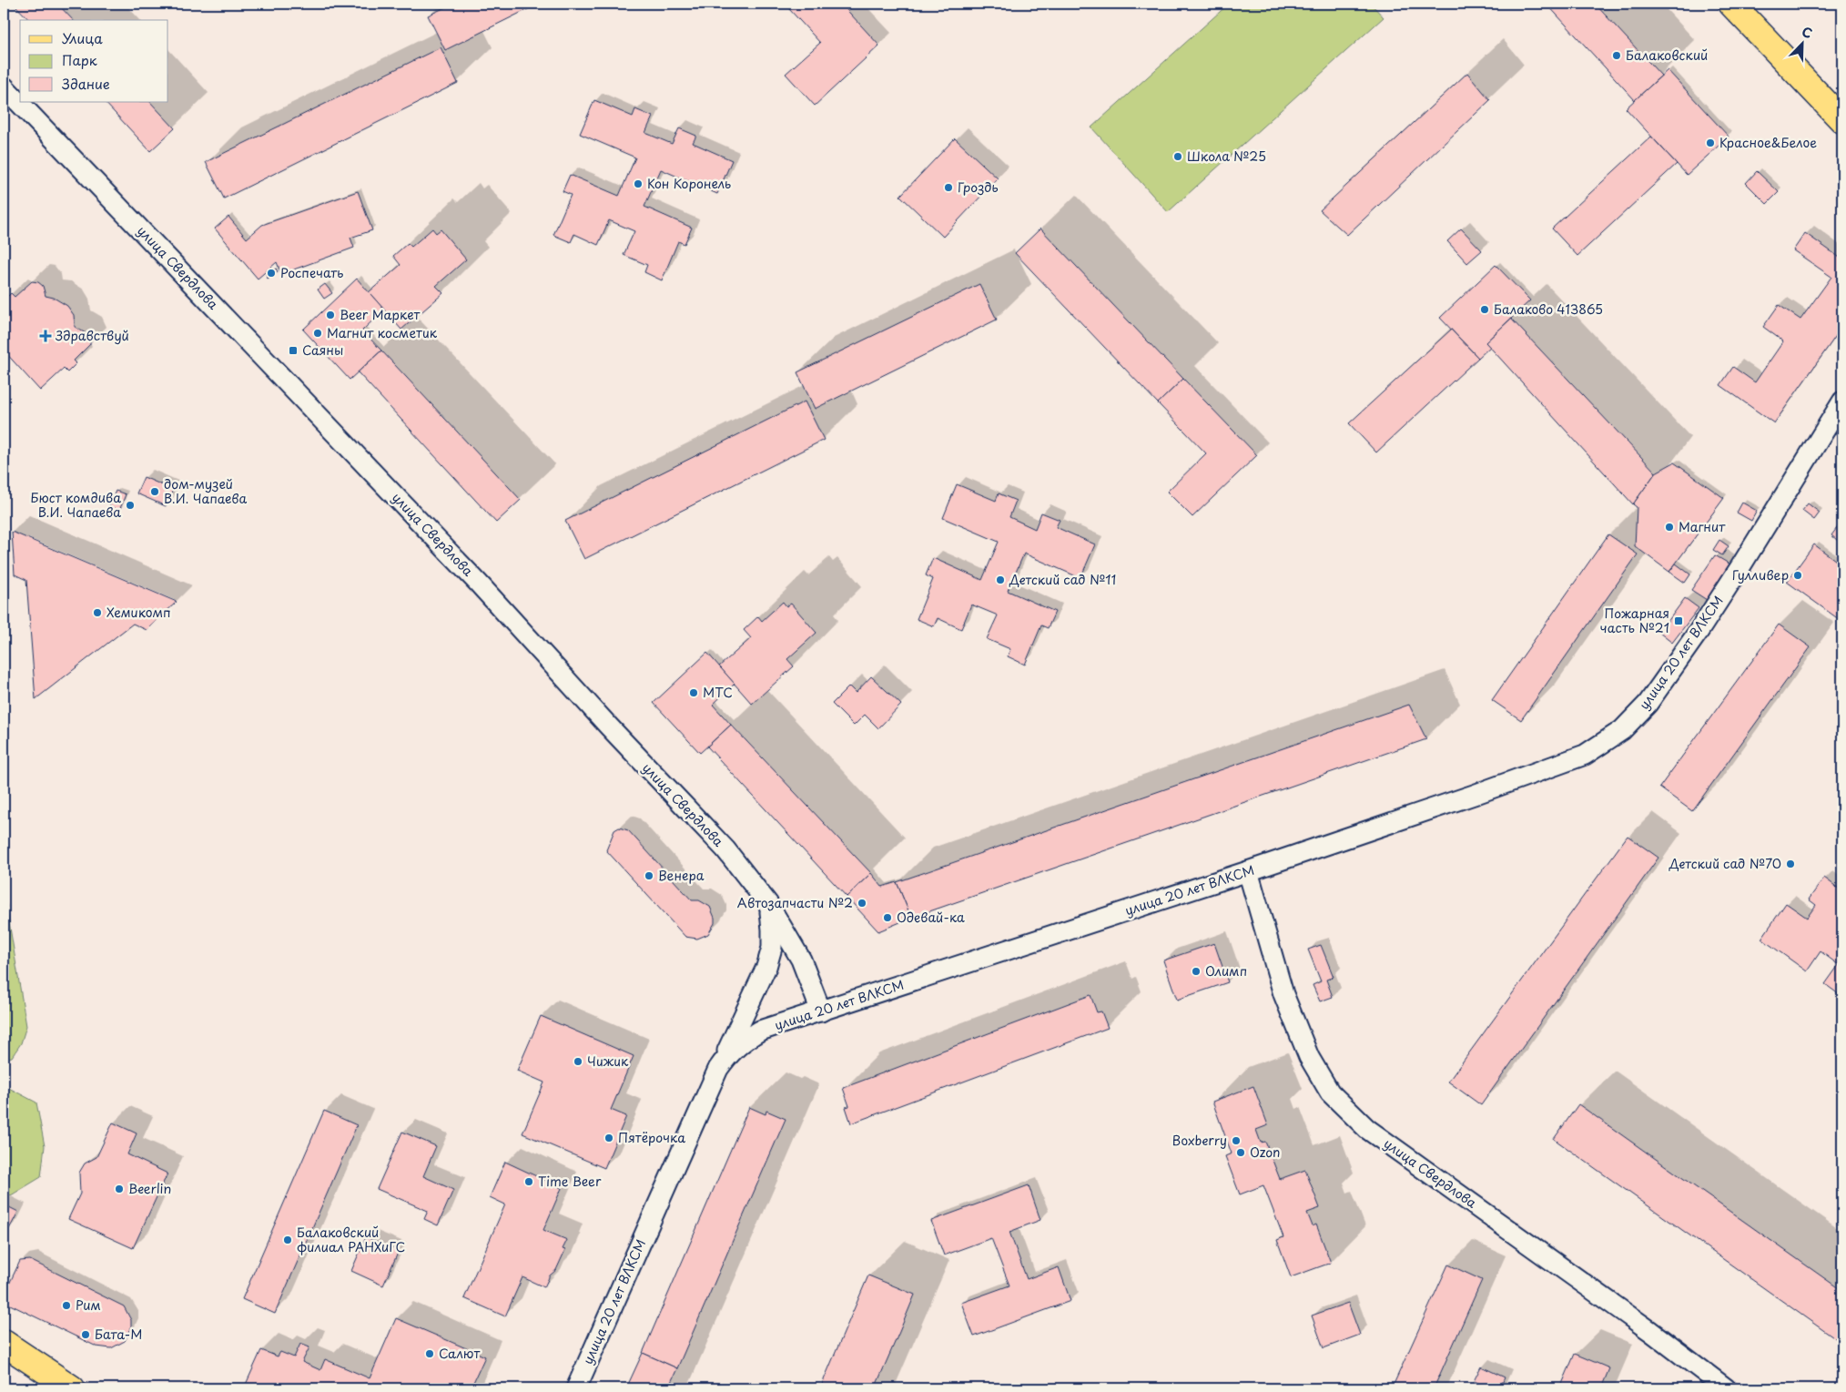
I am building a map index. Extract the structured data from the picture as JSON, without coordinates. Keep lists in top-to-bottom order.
{
  "streets": {
    "street": ["улица Свердлова", "улица 20 лет ВЛКСМ"]
  },
  "crossings": [
    ["улица Свердлова", "улица 20 лет ВЛКСМ"]
  ],
  "places": {
    "other": [
      "Балаковский",
      "Красное&Белое",
      "Школа №25",
      "Кон Коронель",
      "Гроздь",
      "Роспечать",
      "Балаково 413865",
      "Beer Маркет",
      "Магнит косметик",
      "дом-музей В.И. Чапаева",
      "Бюст комдива В.И. Чапаева",
      "Магнит",
      "Гулливер",
      "Детский сад №11",
      "Хемикомп",
      "МТС",
      "Детский сад №70",
      "Венера",
      "Автозапчасти №2",
      "Одевай-ка",
      "Олимп",
      "Чижик",
      "Пятёрочка",
      "Boxberry",
      "Ozon",
      "Time Beer",
      "Beerlin",
      "Балаковский филиал РАНХиГС",
      "Рим",
      "Бата-М",
      "Салют"
    ],
    "health": ["Здравствуй"],
    "transit": ["Саяны", "Пожарная часть №21"]
  },
  "legend": ["Улица", "Парк", "Здание"],
  "north": "top right"
}
